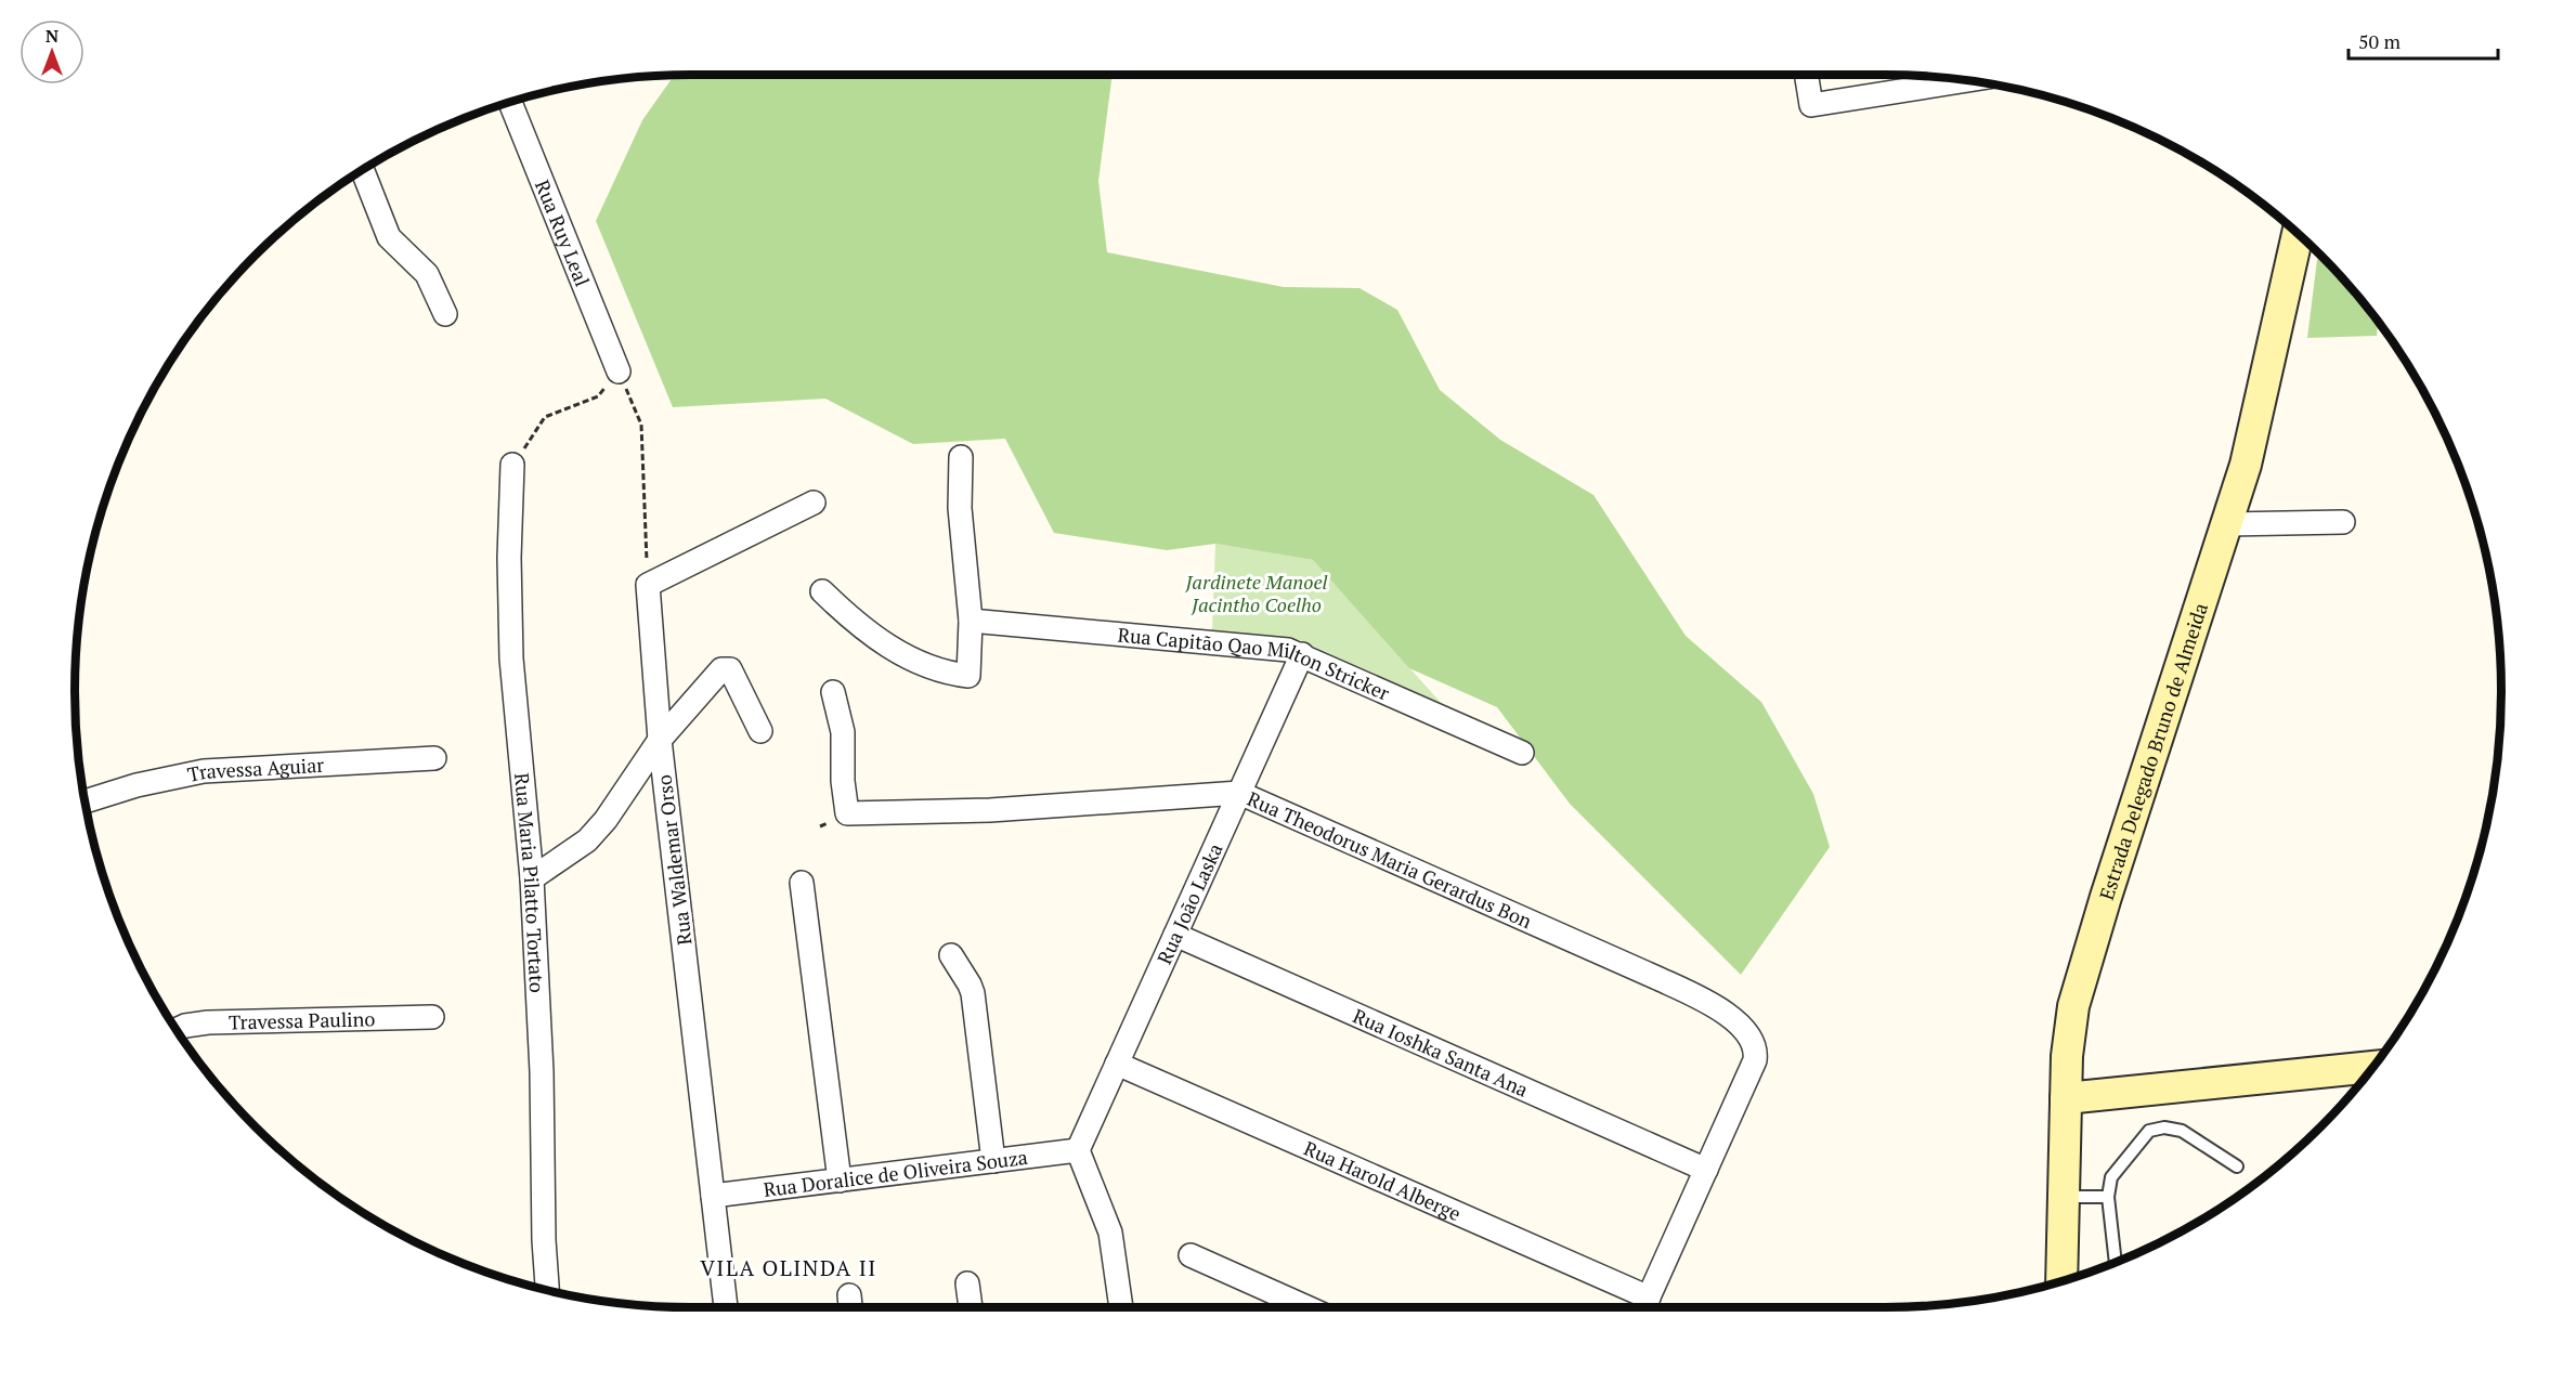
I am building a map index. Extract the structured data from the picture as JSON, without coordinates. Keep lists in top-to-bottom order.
{
  "streets": {
    "main road": ["Estrada Delegado Bruno de Almeida"],
    "street": [
      "Rua Ruy Leal",
      "Rua Capitão Qao Milton Stricker",
      "Travessa Aguiar",
      "Rua Waldemar Orso",
      "Rua Theodorus Maria Gerardus Bon",
      "Rua Maria Pilatto Tortato",
      "Rua João Laska",
      "Travessa Paulino",
      "Rua Ioshka Santa Ana",
      "Rua Doralice de Oliveira Souza",
      "Rua Harold Alberge"
    ]
  },
  "crossings": [
    ["Rua Capitão Qao Milton Stricker", "Rua João Laska"],
    ["Rua Waldemar Orso", "Rua Doralice de Oliveira Souza"],
    ["Rua Theodorus Maria Gerardus Bon", "Rua João Laska"],
    ["Rua Theodorus Maria Gerardus Bon", "Rua Ioshka Santa Ana"],
    ["Rua João Laska", "Rua Ioshka Santa Ana"],
    ["Rua João Laska", "Rua Doralice de Oliveira Souza"],
    ["Rua João Laska", "Rua Harold Alberge"]
  ],
  "districts": ["VILA OLINDA II"],
  "parks": ["Jardinete Manoel Jacintho Coelho"],
  "scale_bar": "50 m",
  "north": "top"
}
